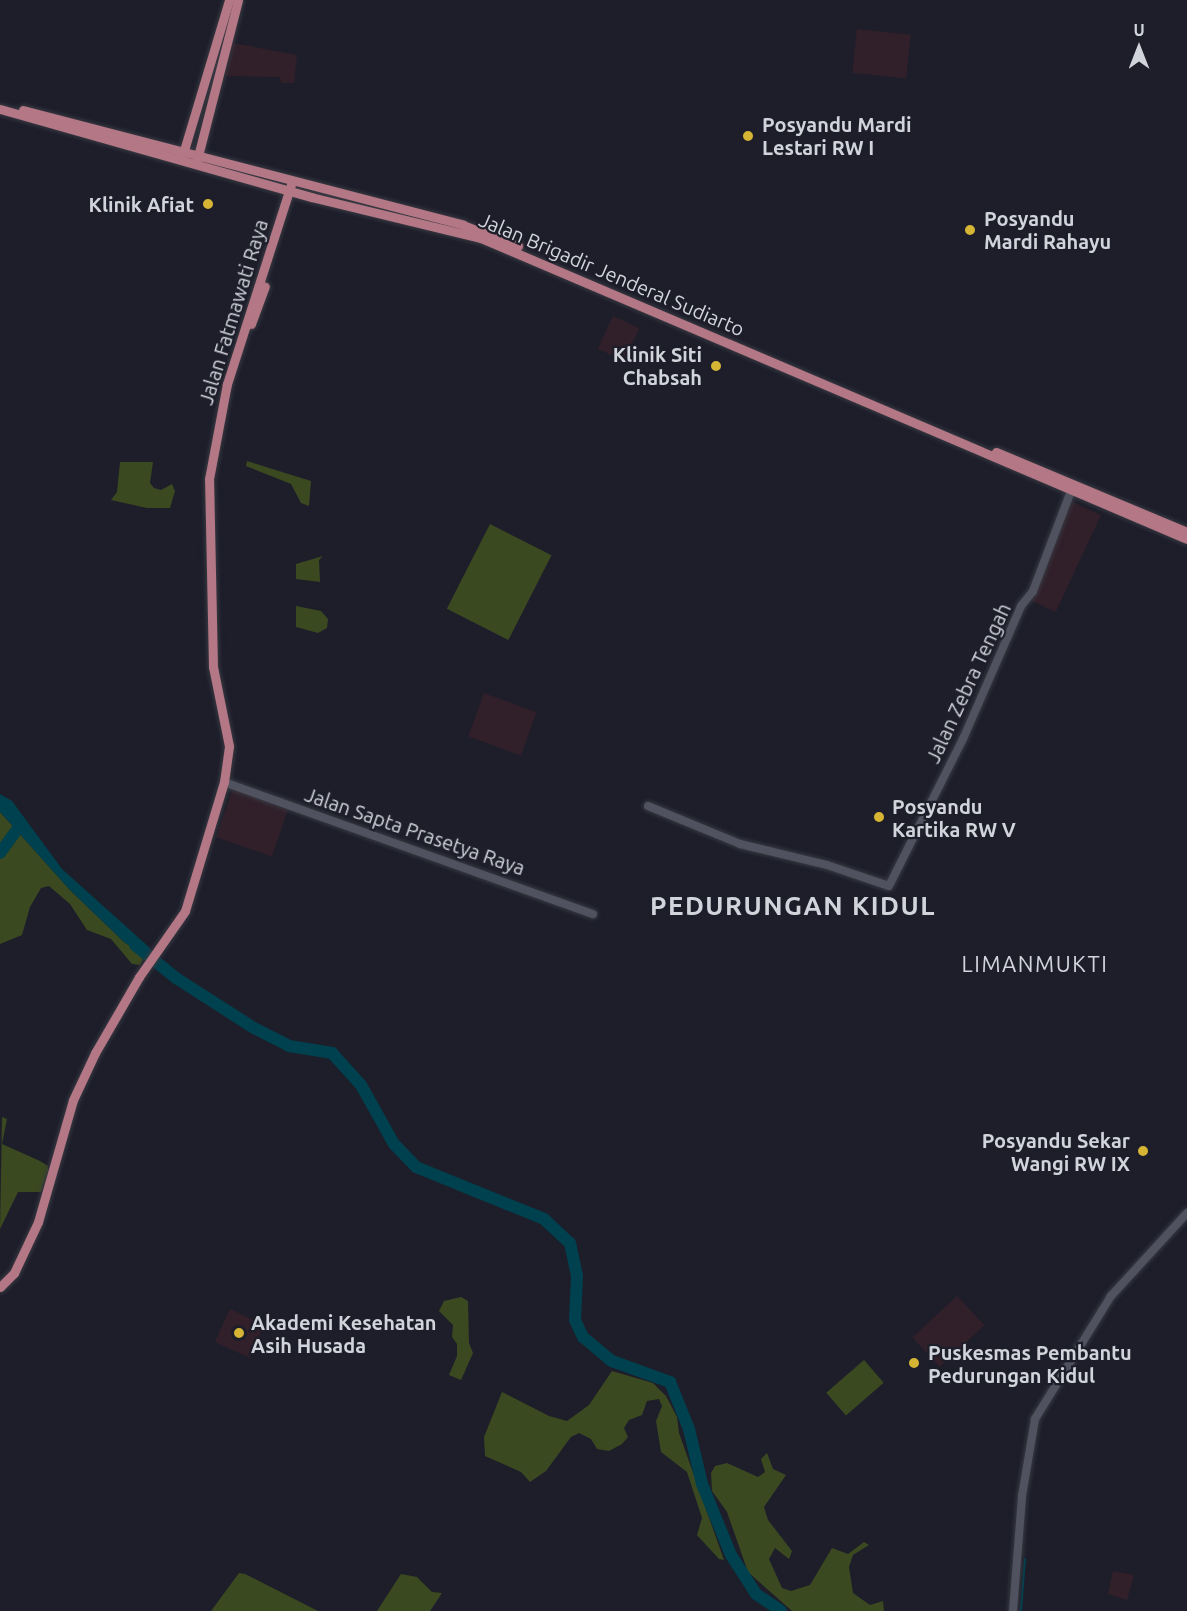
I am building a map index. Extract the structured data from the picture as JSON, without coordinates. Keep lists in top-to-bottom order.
{
  "streets": {
    "main road": ["Jalan Brigadir Jenderal Sudiarto", "Jalan Fatmawati Raya"],
    "street": ["Jalan Zebra Tengah", "Jalan Sapta Prasetya Raya"]
  },
  "crossings": [
    ["Jalan Brigadir Jenderal Sudiarto", "Jalan Fatmawati Raya"],
    ["Jalan Brigadir Jenderal Sudiarto", "Jalan Zebra Tengah"],
    ["Jalan Fatmawati Raya", "Jalan Sapta Prasetya Raya"]
  ],
  "districts": ["PEDURUNGAN KIDUL", "LIMANMUKTI"],
  "places": [
    "Posyandu Mardi Lestari RW I",
    "Klinik Afiat",
    "Posyandu Mardi Rahayu",
    "Klinik Siti Chabsah",
    "Posyandu Kartika RW V",
    "Posyandu Sekar Wangi RW IX",
    "Akademi Kesehatan Asih Husada",
    "Puskesmas Pembantu Pedurungan Kidul"
  ],
  "north": "top"
}
